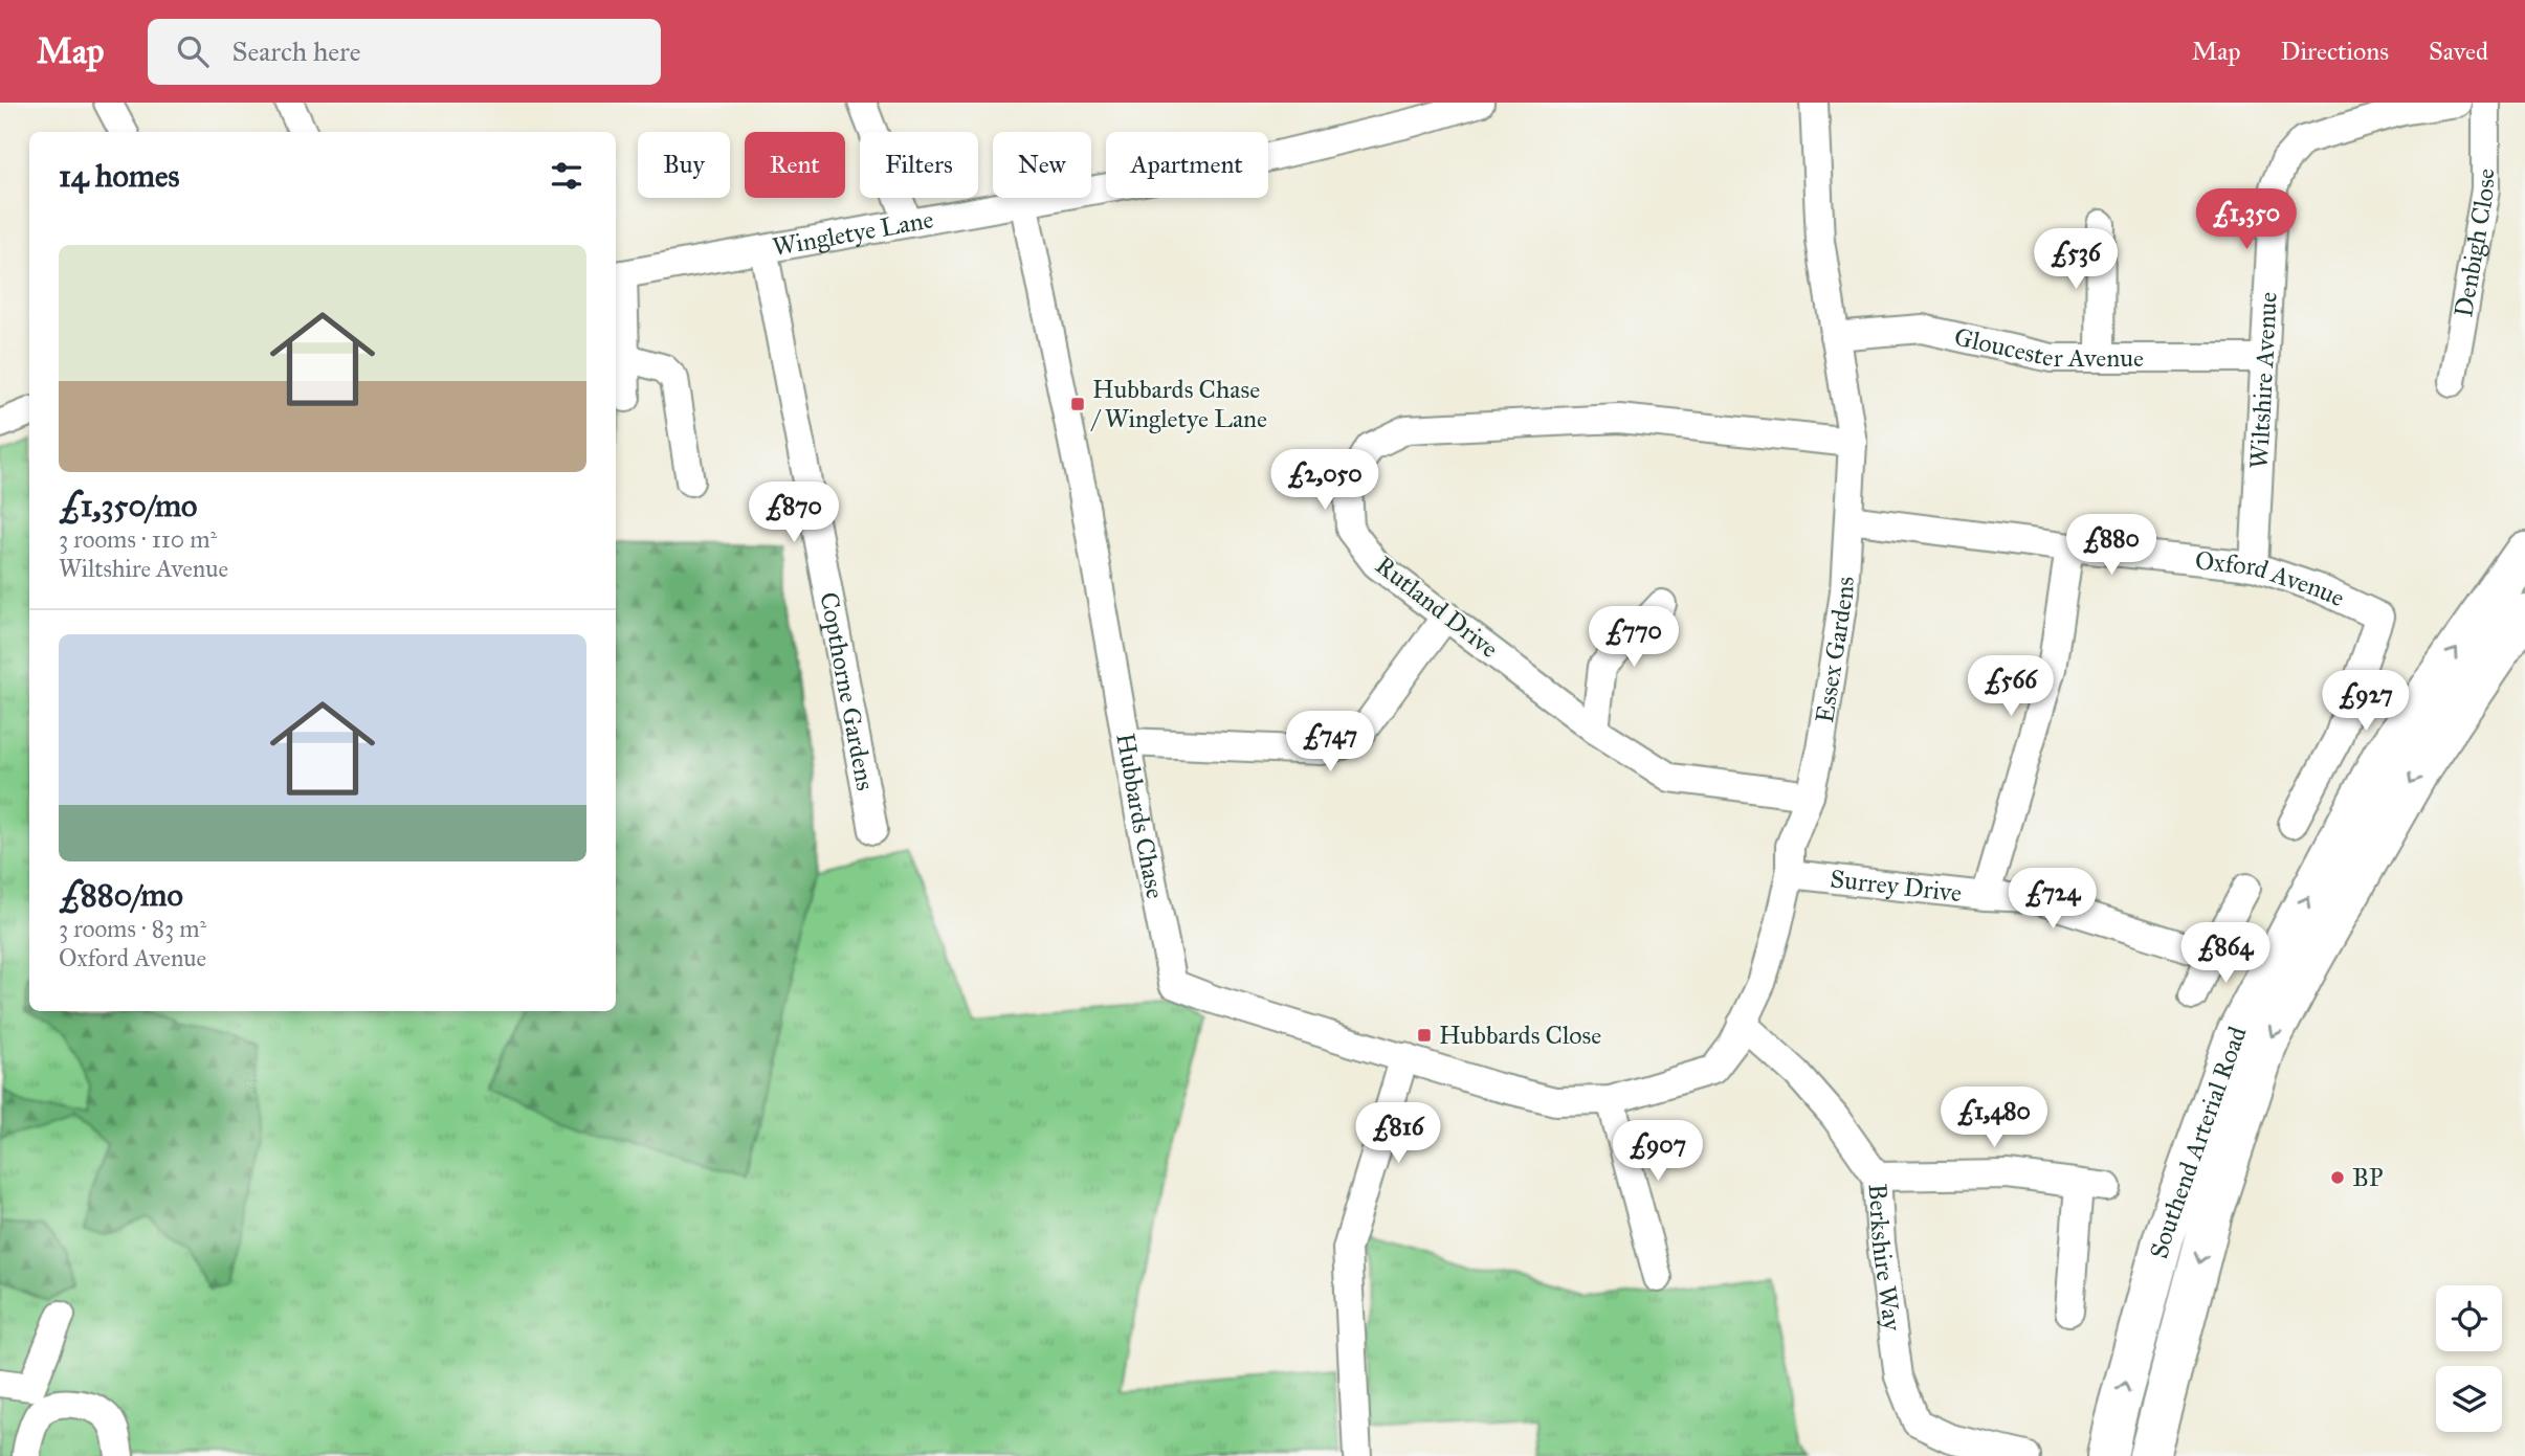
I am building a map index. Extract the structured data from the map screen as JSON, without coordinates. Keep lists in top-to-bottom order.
{
  "streets": {
    "highway": ["Southend Arterial Road"],
    "street": [
      "Wingletye Lane",
      "Denbigh Close",
      "Gloucester Avenue",
      "Wiltshire Avenue",
      "Oxford Avenue",
      "Rutland Drive",
      "Essex Gardens",
      "Copthorne Gardens",
      "Hubbards Chase",
      "Surrey Drive",
      "Berkshire Way"
    ]
  },
  "crossings": [
    ["Wingletye Lane", "Copthorne Gardens"],
    ["Wingletye Lane", "Hubbards Chase"],
    ["Gloucester Avenue", "Wiltshire Avenue"],
    ["Gloucester Avenue", "Essex Gardens"],
    ["Wiltshire Avenue", "Oxford Avenue"],
    ["Oxford Avenue", "Essex Gardens"],
    ["Rutland Drive", "Essex Gardens"],
    ["Essex Gardens", "Hubbards Chase"],
    ["Essex Gardens", "Surrey Drive"],
    ["Essex Gardens", "Berkshire Way"]
  ],
  "places": {
    "transit": ["Hubbards Chase / Wingletye Lane", "Hubbards Close"],
    "other": ["BP"]
  },
  "page": {
    "header": "Map",
    "search": "Search here",
    "nav": ["Map", "Directions", "Saved"],
    "chip": [
      "Buy",
      "Rent",
      "Filters",
      "New",
      "Apartment"
    ],
    "heading": "14 homes",
    "price": [
      "£1,350",
      "£536",
      "£2,050",
      "£870",
      "£880",
      "£770",
      "£566",
      "£927",
      "£747",
      "£724",
      "£864",
      "£1,480",
      "£816",
      "£907"
    ],
    "list": [
      {
        "name": "£1,350/mo",
        "note": "3 rooms · 110 m² · Wiltshire Avenue"
      },
      {
        "name": "£880/mo",
        "note": "3 rooms · 83 m² · Oxford Avenue"
      }
    ]
  }
}
